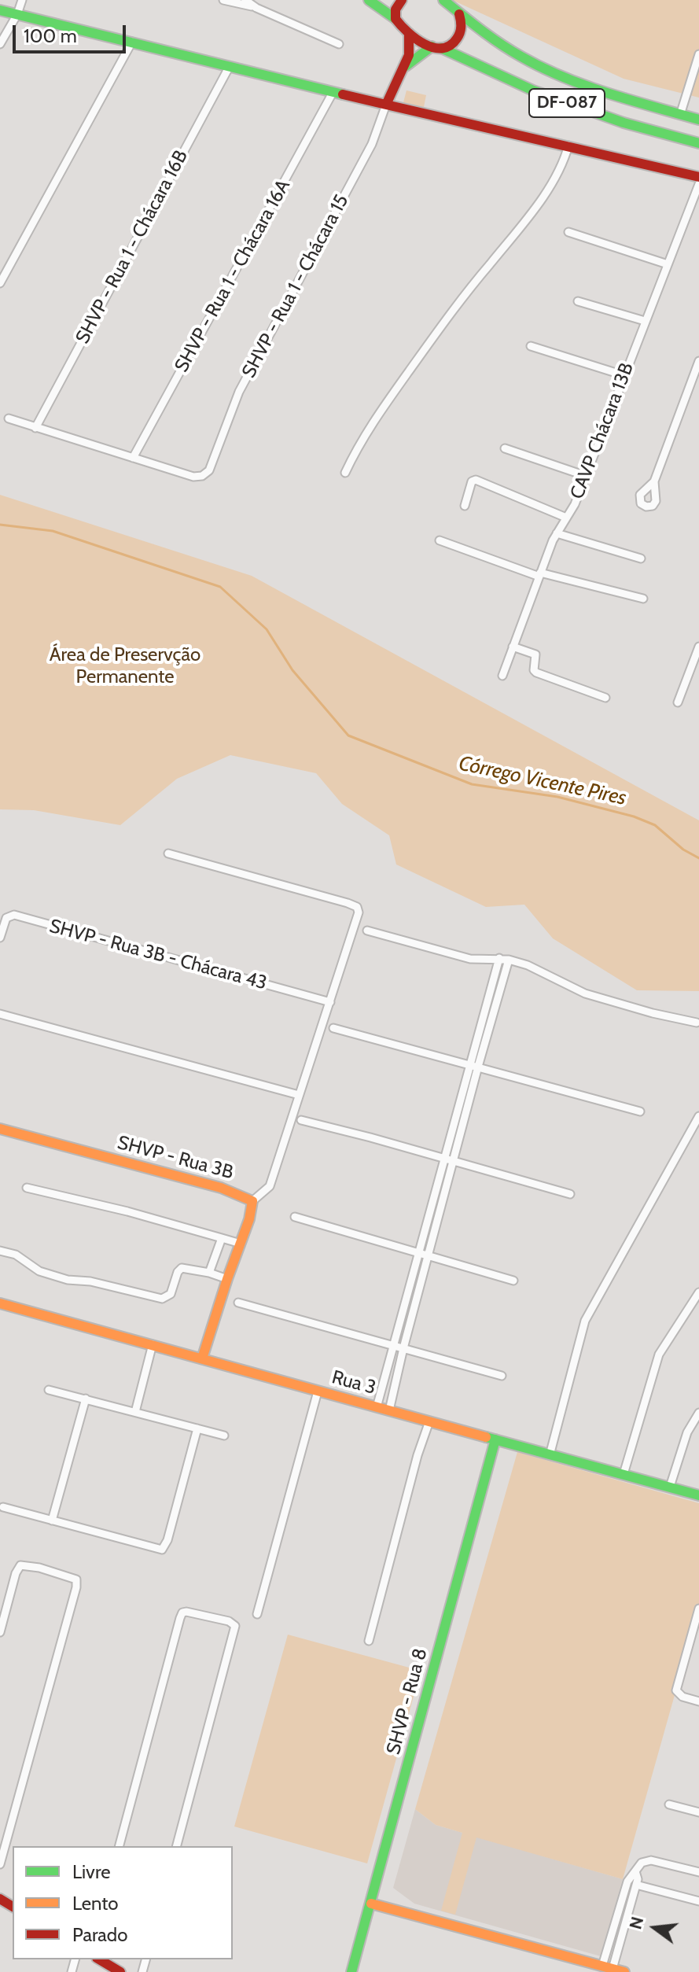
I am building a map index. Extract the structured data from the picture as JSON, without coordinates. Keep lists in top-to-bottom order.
{
  "streets": {
    "street": [
      "DF-087",
      "SHVP - Rua 1 - Chácara 16B",
      "SHVP - Rua 1 - Chácara 16A",
      "SHVP - Rua 1 - Chácara 15",
      "CAVP Chácara 13B",
      "SHVP - Rua 3B - Chácara 43",
      "SHVP - Rua 3B",
      "Rua 3",
      "SHVP - Rua 8"
    ]
  },
  "crossings": [
    ["SHVP - Rua 1 - Chácara 16A", "SHVP - Rua 1 - Chácara 15"],
    ["SHVP - Rua 3B", "Rua 3"],
    ["Rua 3", "SHVP - Rua 8"]
  ],
  "water": ["Córrego Vicente Pires"],
  "parks": ["Área de Preservção Permanente"],
  "legend": ["Livre", "Lento", "Parado"],
  "scale_bar": "100 m",
  "north": "left"
}
